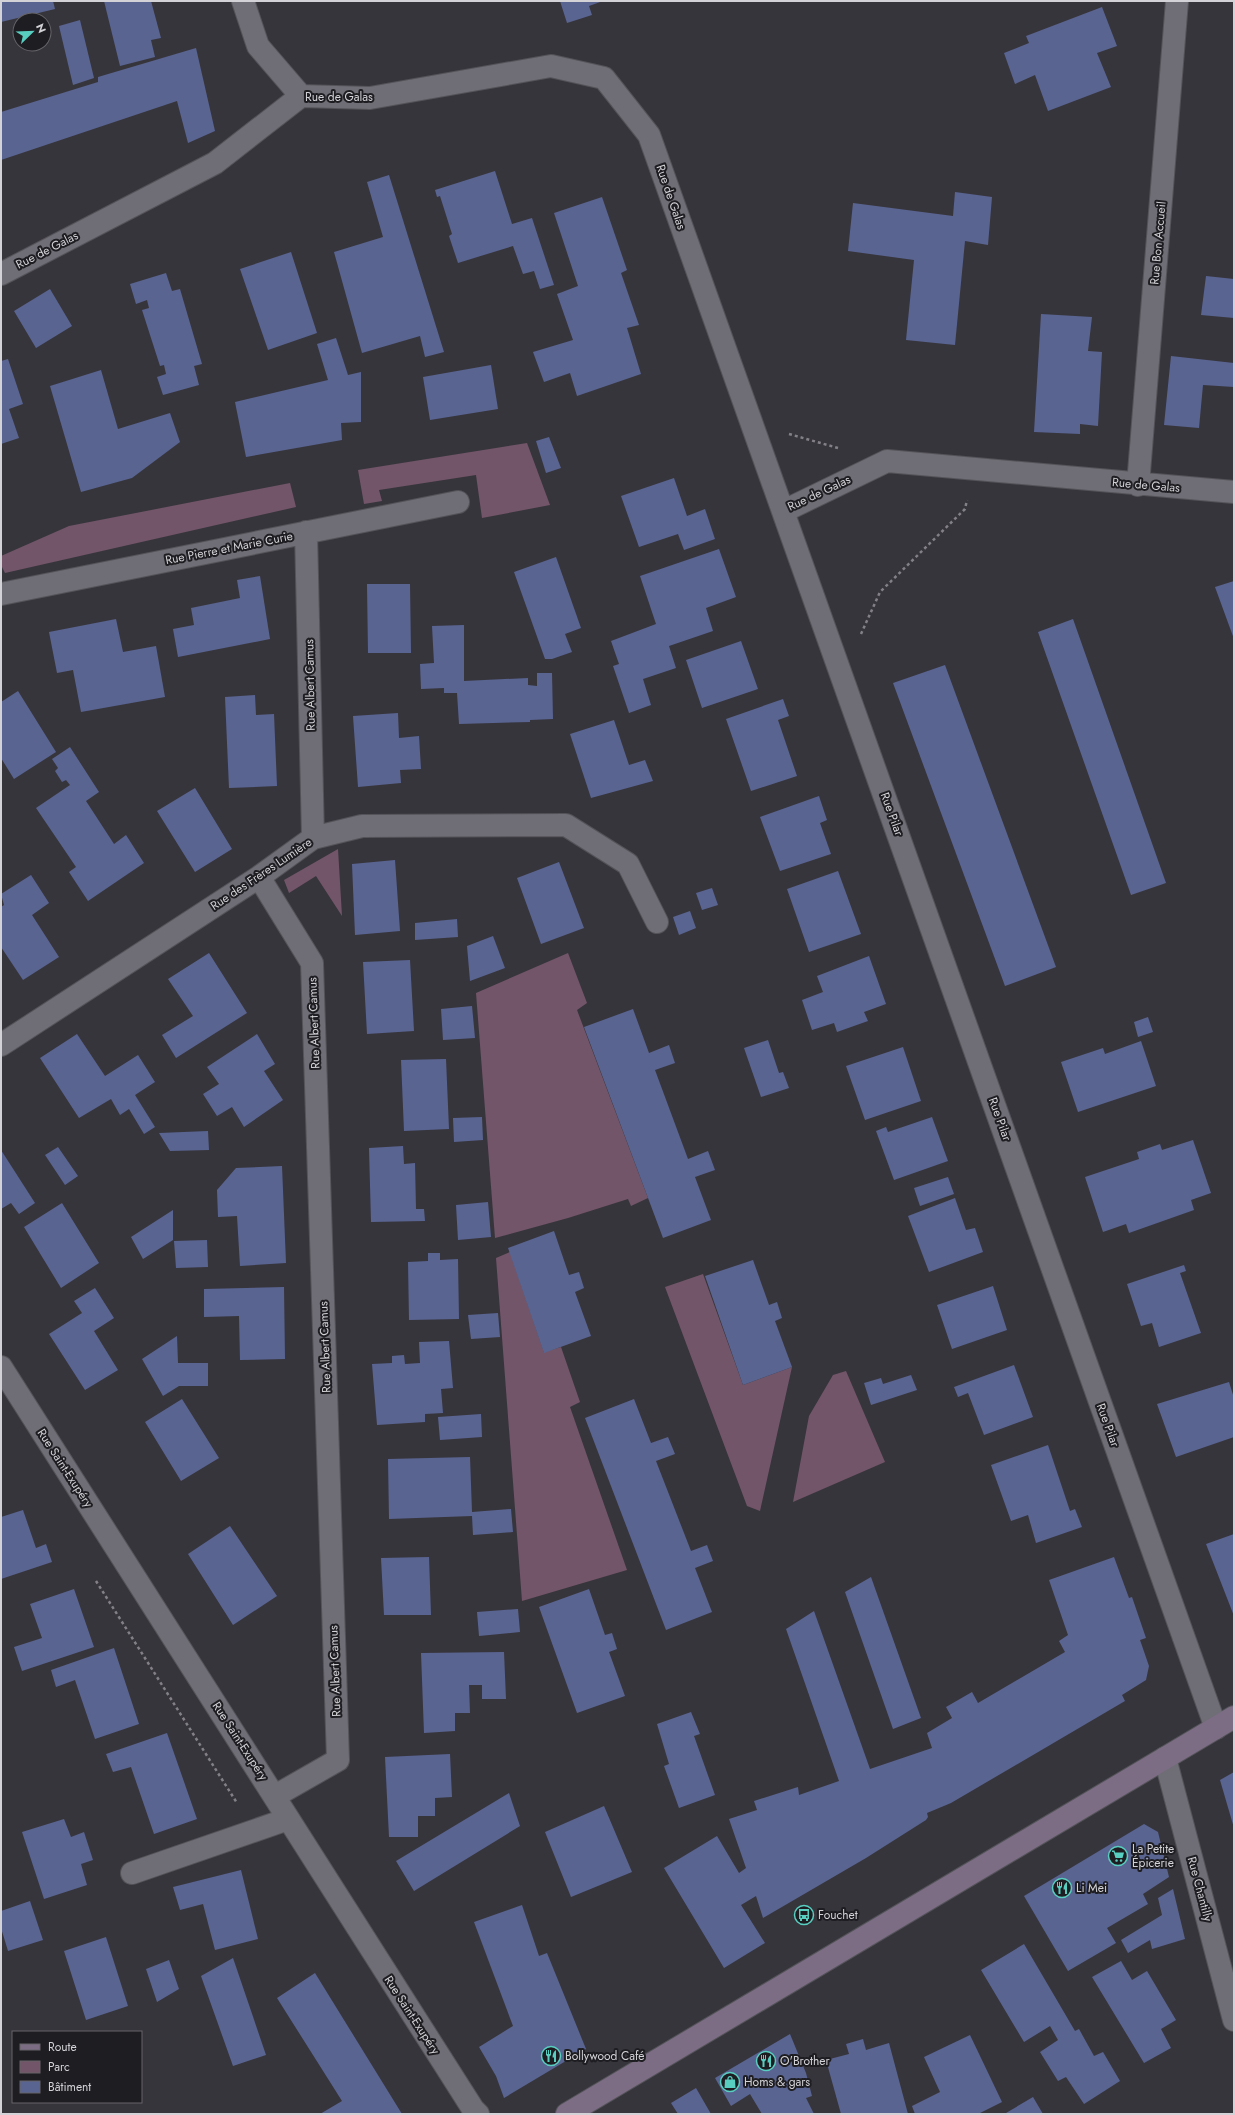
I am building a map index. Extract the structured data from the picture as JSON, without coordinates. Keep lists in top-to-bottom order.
{
  "streets": {
    "street": [
      "Rue de Galas",
      "Rue Bon Accueil",
      "Rue Pierre et Marie Curie",
      "Rue Albert Camus",
      "Rue Pilar",
      "Rue des Frères Lumière",
      "Rue Saint-Exupéry",
      "Rue Chantilly"
    ]
  },
  "crossings": [
    ["Rue de Galas", "Rue Bon Accueil"],
    ["Rue de Galas", "Rue Pilar"],
    ["Rue Pierre et Marie Curie", "Rue Albert Camus"],
    ["Rue Albert Camus", "Rue des Frères Lumière"],
    ["Rue Albert Camus", "Rue Saint-Exupéry"]
  ],
  "places": {
    "supermarket": ["La Petite Épicerie"],
    "restaurant": ["Li Mei", "Bollywood Café", "O'Brother"],
    "bus stop": ["Fouchet"],
    "shop": ["Homs & gars"]
  },
  "legend": ["Route", "Parc", "Bâtiment"],
  "north": "top right"
}
